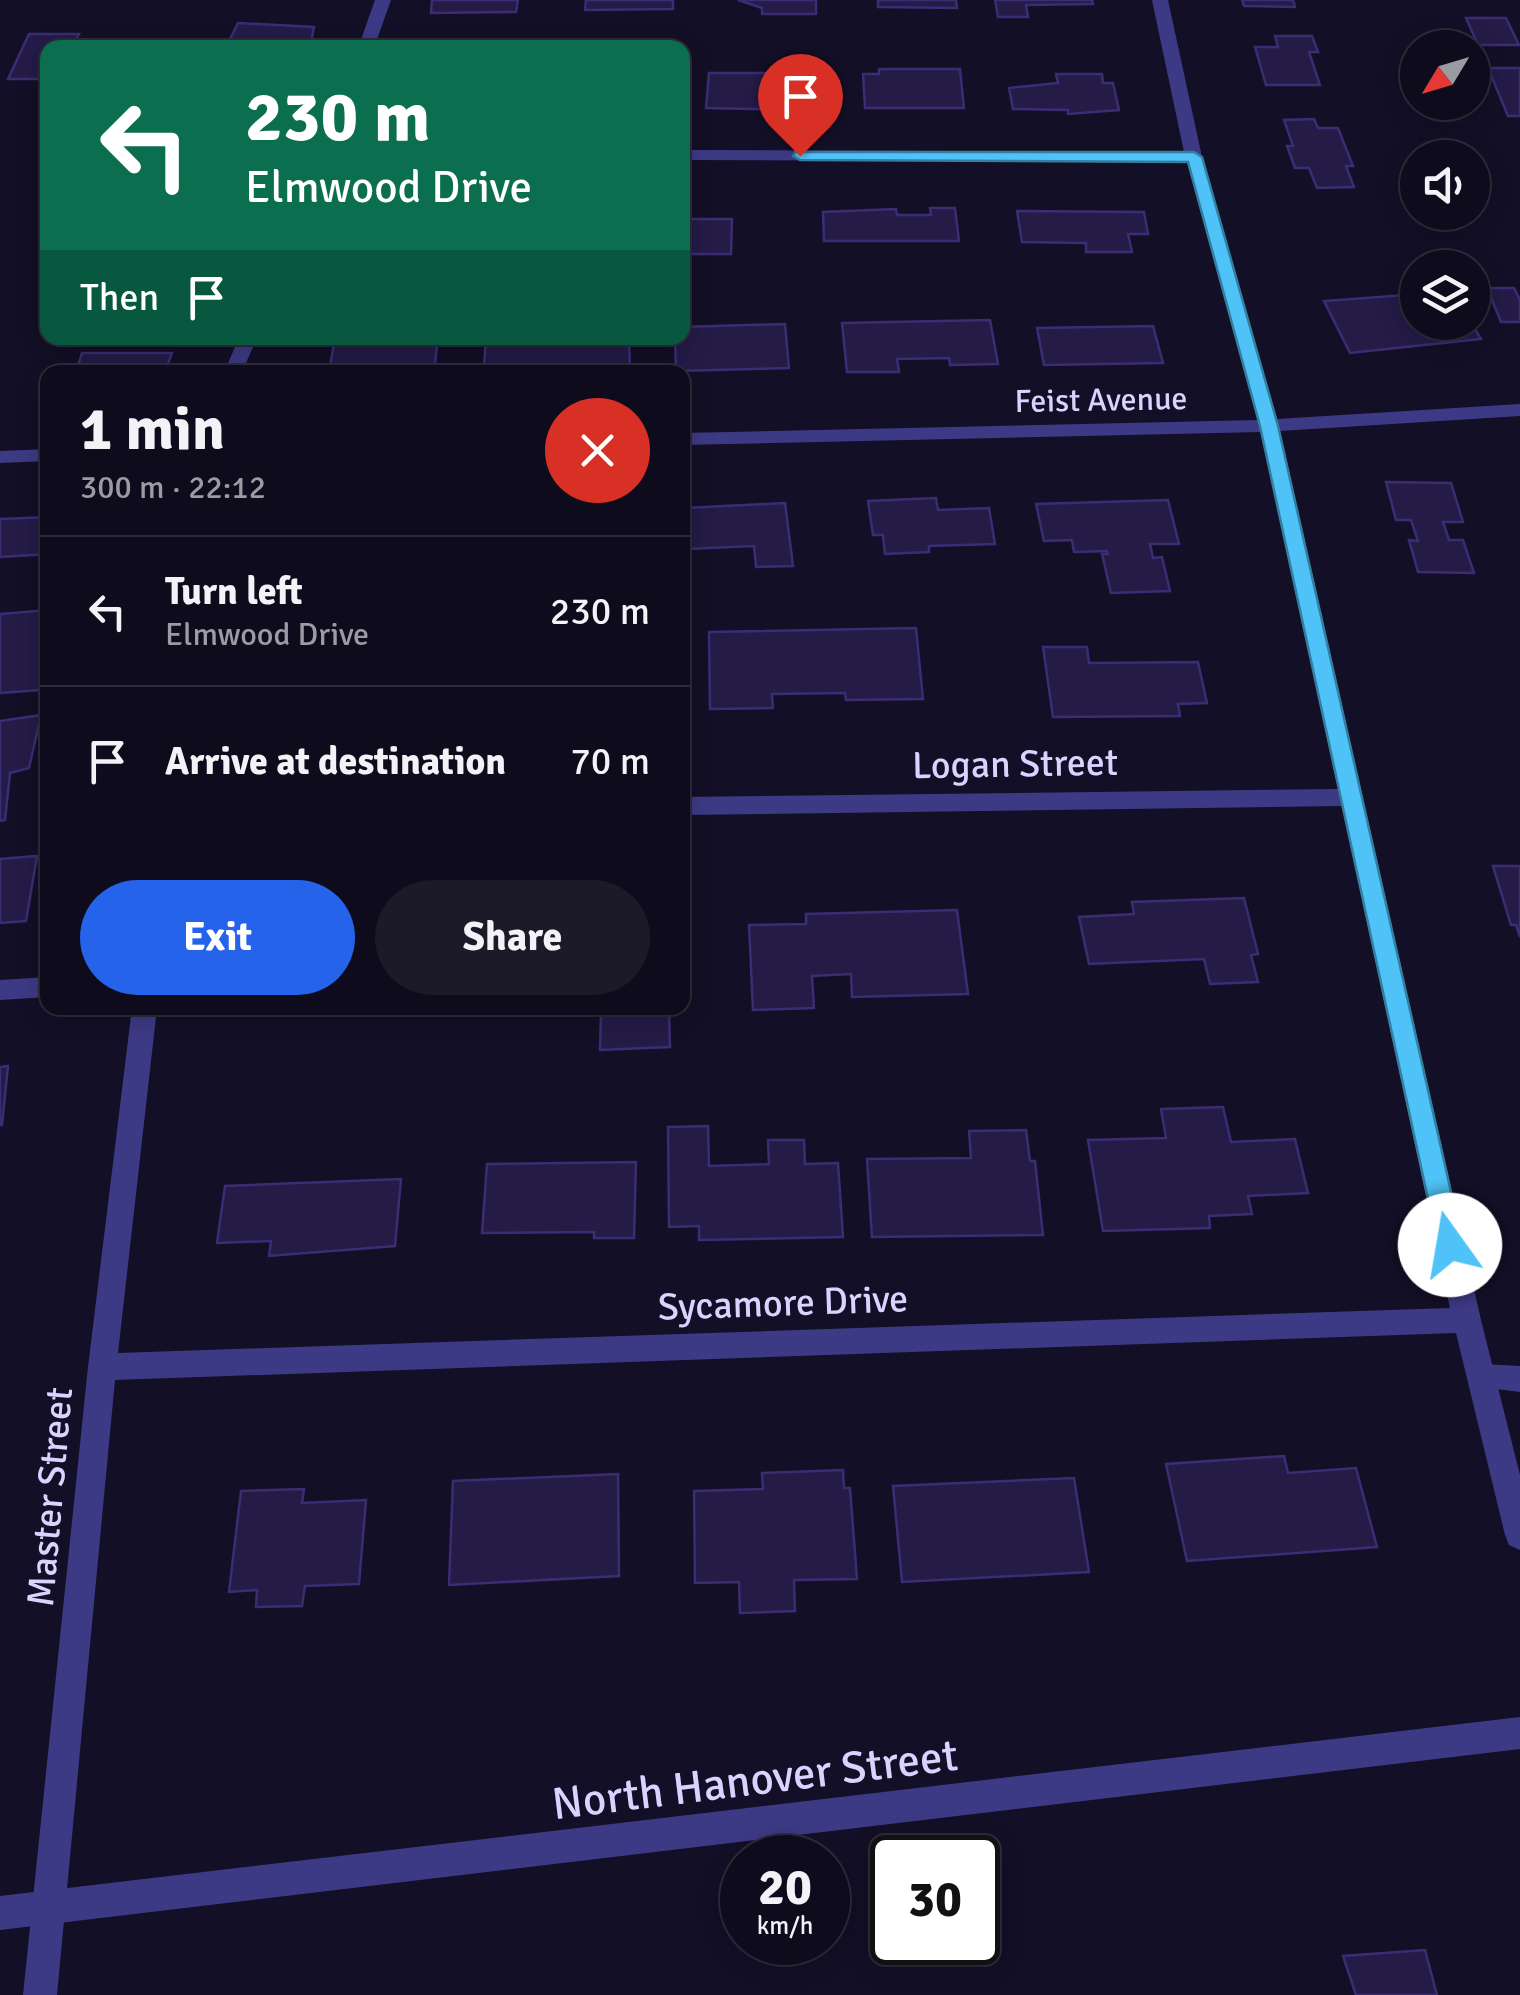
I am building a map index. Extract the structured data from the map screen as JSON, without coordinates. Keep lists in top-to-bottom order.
{
  "streets": {
    "street": [
      "Feist Avenue",
      "Logan Street",
      "Sycamore Drive",
      "Master Street",
      "North Hanover Street"
    ]
  },
  "crossings": [
    ["Sycamore Drive", "Master Street"],
    ["Master Street", "North Hanover Street"]
  ],
  "north": "bottom left",
  "page": {
    "turn": ["230 m", "Elmwood Drive"],
    "then": "Then",
    "heading": ["1 min", "300 m · 22:12"],
    "list": [
      {
        "name": "Turn left",
        "note": "Elmwood Drive",
        "value": "230 m"
      },
      {
        "name": "Arrive at destination",
        "value": "70 m"
      }
    ],
    "buttons": ["Exit", "Share"],
    "speed": "20 km/h",
    "limit": "30"
  }
}
